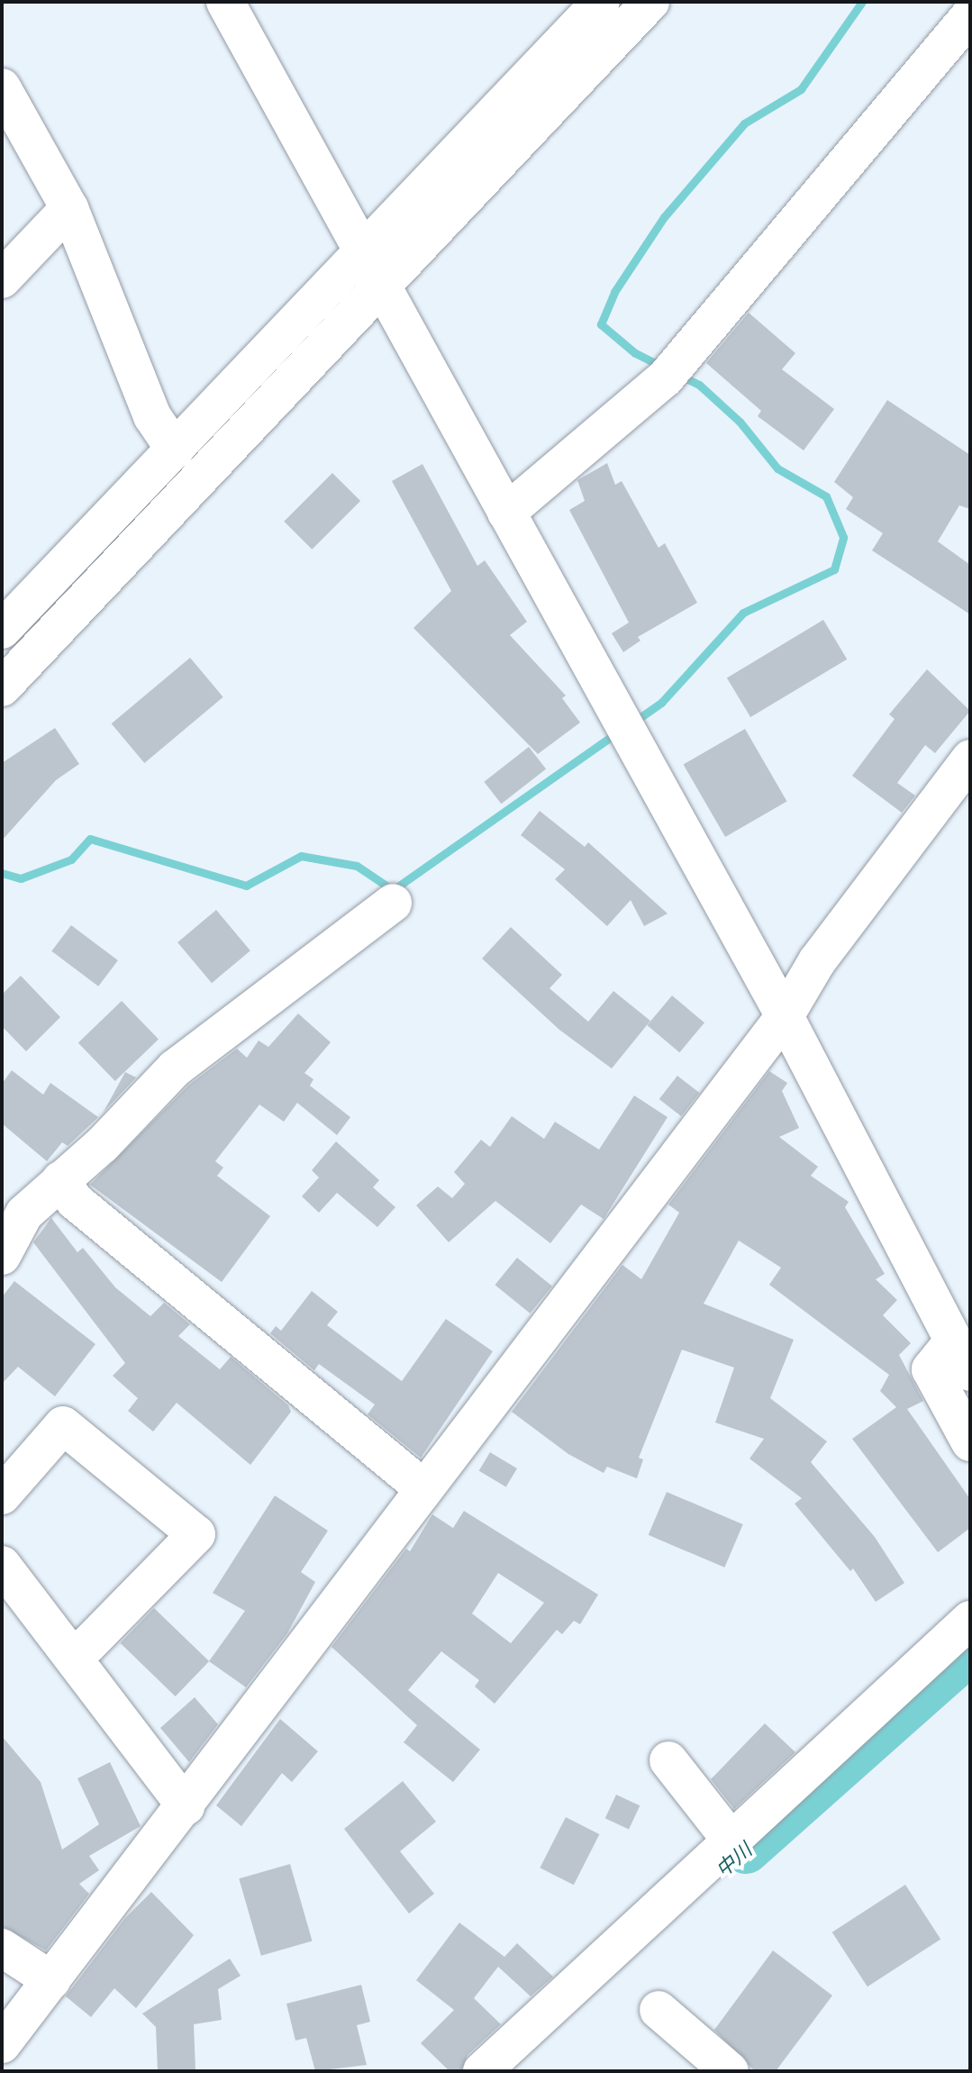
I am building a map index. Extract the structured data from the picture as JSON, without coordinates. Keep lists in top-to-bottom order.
{
  "water": ["中川"]
}
